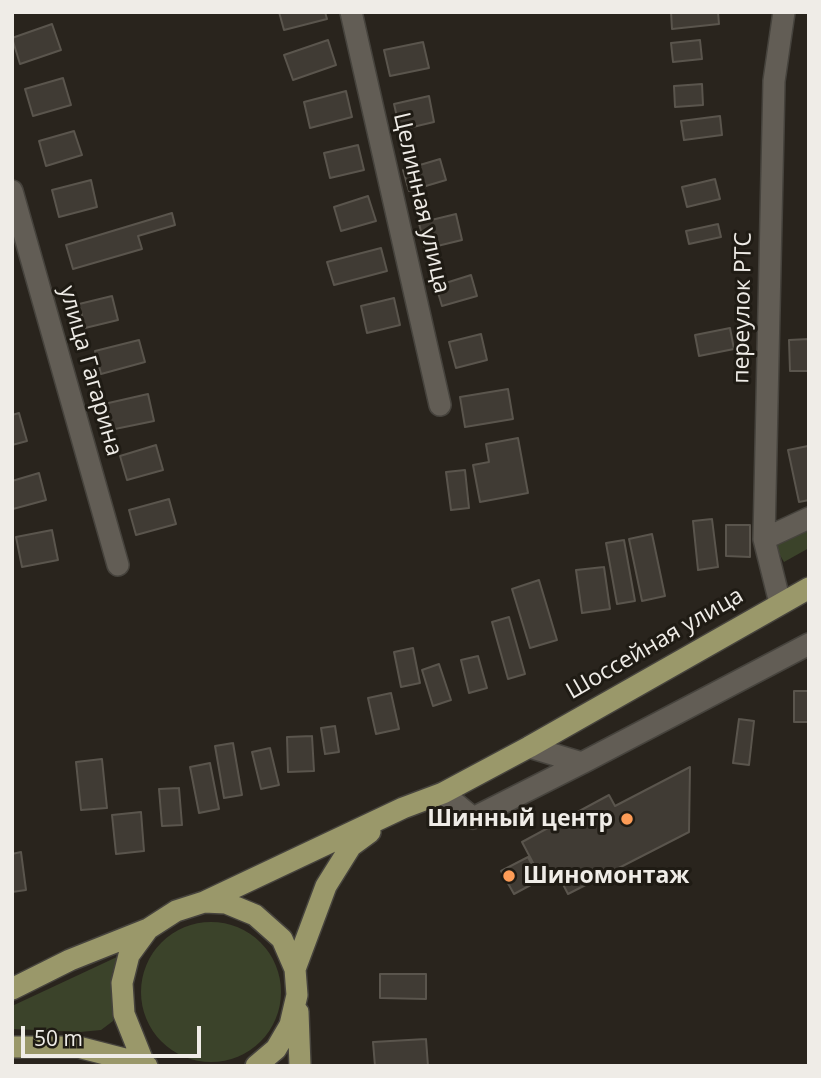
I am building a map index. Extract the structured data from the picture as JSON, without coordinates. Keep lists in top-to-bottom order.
{
  "streets": {
    "main road": ["Шоссейная улица"],
    "street": ["Целинная улица", "переулок РТС", "улица Гагарина"]
  },
  "crossings": [
    ["переулок РТС", "Шоссейная улица"]
  ],
  "places": ["Шинный центр", "Шиномонтаж"],
  "scale_bar": "50 m"
}
